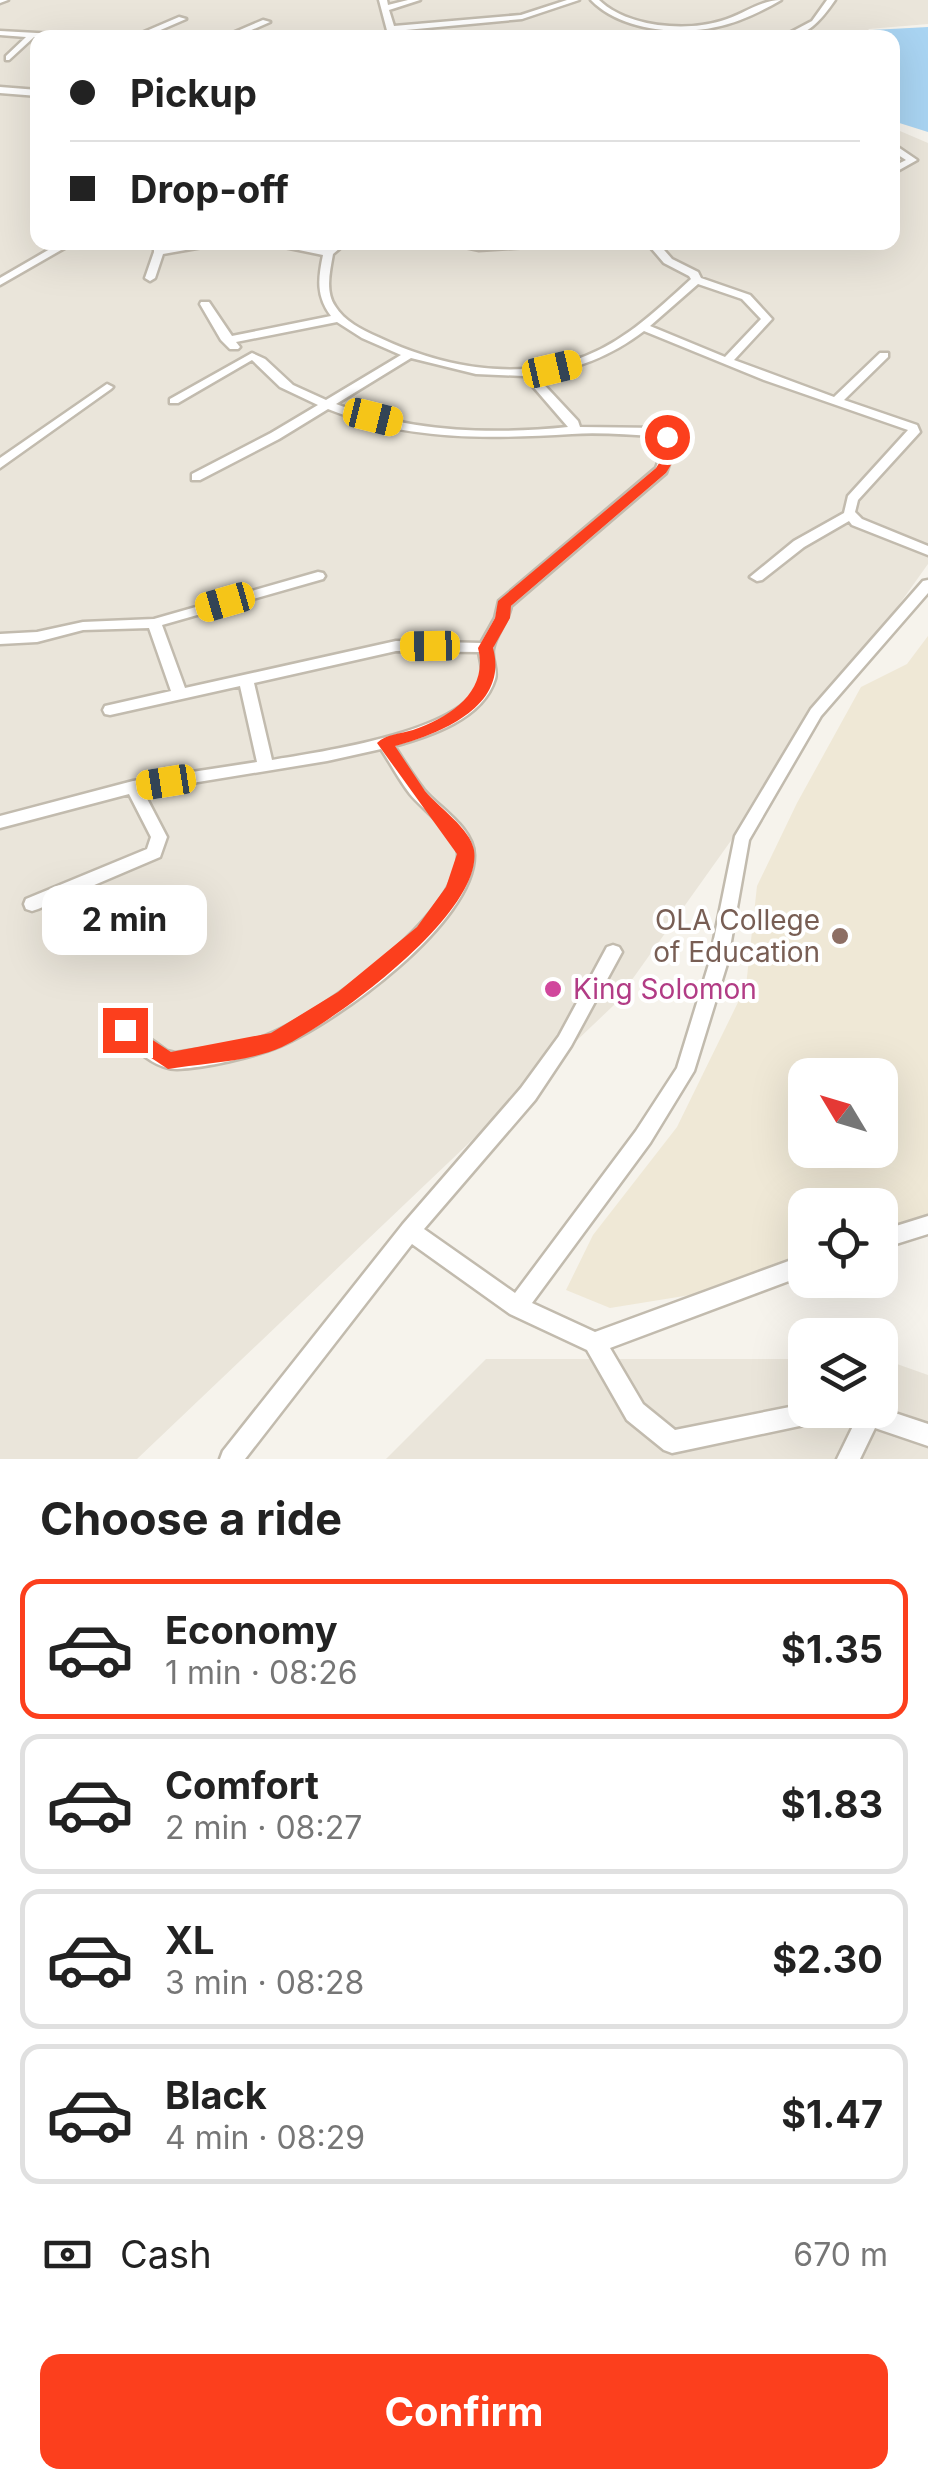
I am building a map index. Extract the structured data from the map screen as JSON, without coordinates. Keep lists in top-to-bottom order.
{
  "places": ["OLA College of Education", "King Solomon"],
  "north": "top left",
  "page": {
    "banner": ["Pickup", "Drop-off"],
    "bubble": "2 min",
    "heading": "Choose a ride",
    "list": [
      {
        "name": "Economy",
        "note": "1 min · 08:26",
        "value": "$1.35"
      },
      {
        "name": "Comfort",
        "note": "2 min · 08:27",
        "value": "$1.83"
      },
      {
        "name": "XL",
        "note": "3 min · 08:28",
        "value": "$2.30"
      },
      {
        "name": "Black",
        "note": "4 min · 08:29",
        "value": "$1.47"
      }
    ],
    "pay": ["Cash", "670 m"],
    "buttons": "Confirm"
  }
}
